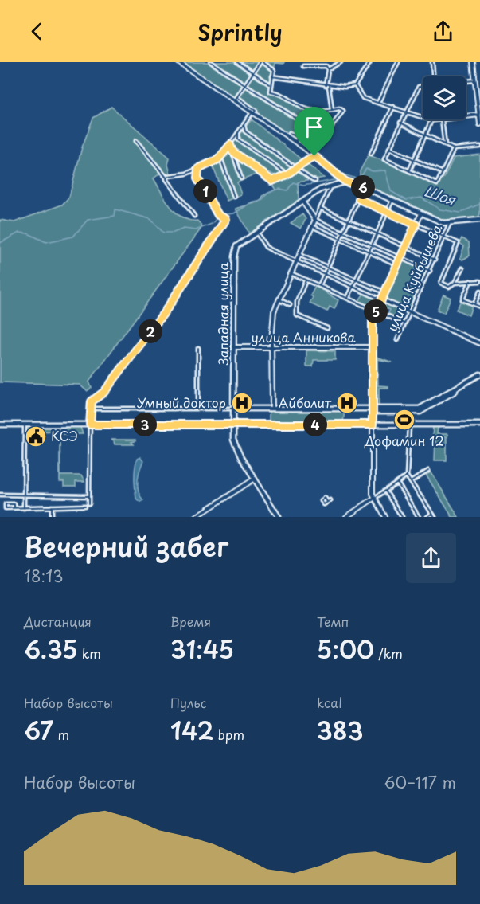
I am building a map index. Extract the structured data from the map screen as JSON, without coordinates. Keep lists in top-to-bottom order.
{
  "streets": {
    "main road": ["Западная улица"],
    "street": ["улица Куйбышева", "улица Анникова"]
  },
  "crossings": [
    ["Западная улица", "улица Анникова"]
  ],
  "water": ["Шоя"],
  "places": {
    "hospital": ["Умный доктор", "Айболит"],
    "sports": ["Дофамин 12"],
    "public building": ["КСЭ"]
  },
  "page": {
    "header": "Sprintly",
    "pins": [
      "6",
      "1",
      "5",
      "2",
      "3",
      "4"
    ],
    "heading": ["Вечерний забег", "18:13"],
    "stats": [
      ["Дистанция", "6.35 km"],
      ["Время", "31:45"],
      ["Темп", "5:00 /km"],
      ["Набор высоты", "67 m"],
      ["Пульс", "142 bpm"],
      ["kcal", "383"]
    ],
    "chart": ["Набор высоты", "60–117 m"]
  }
}
